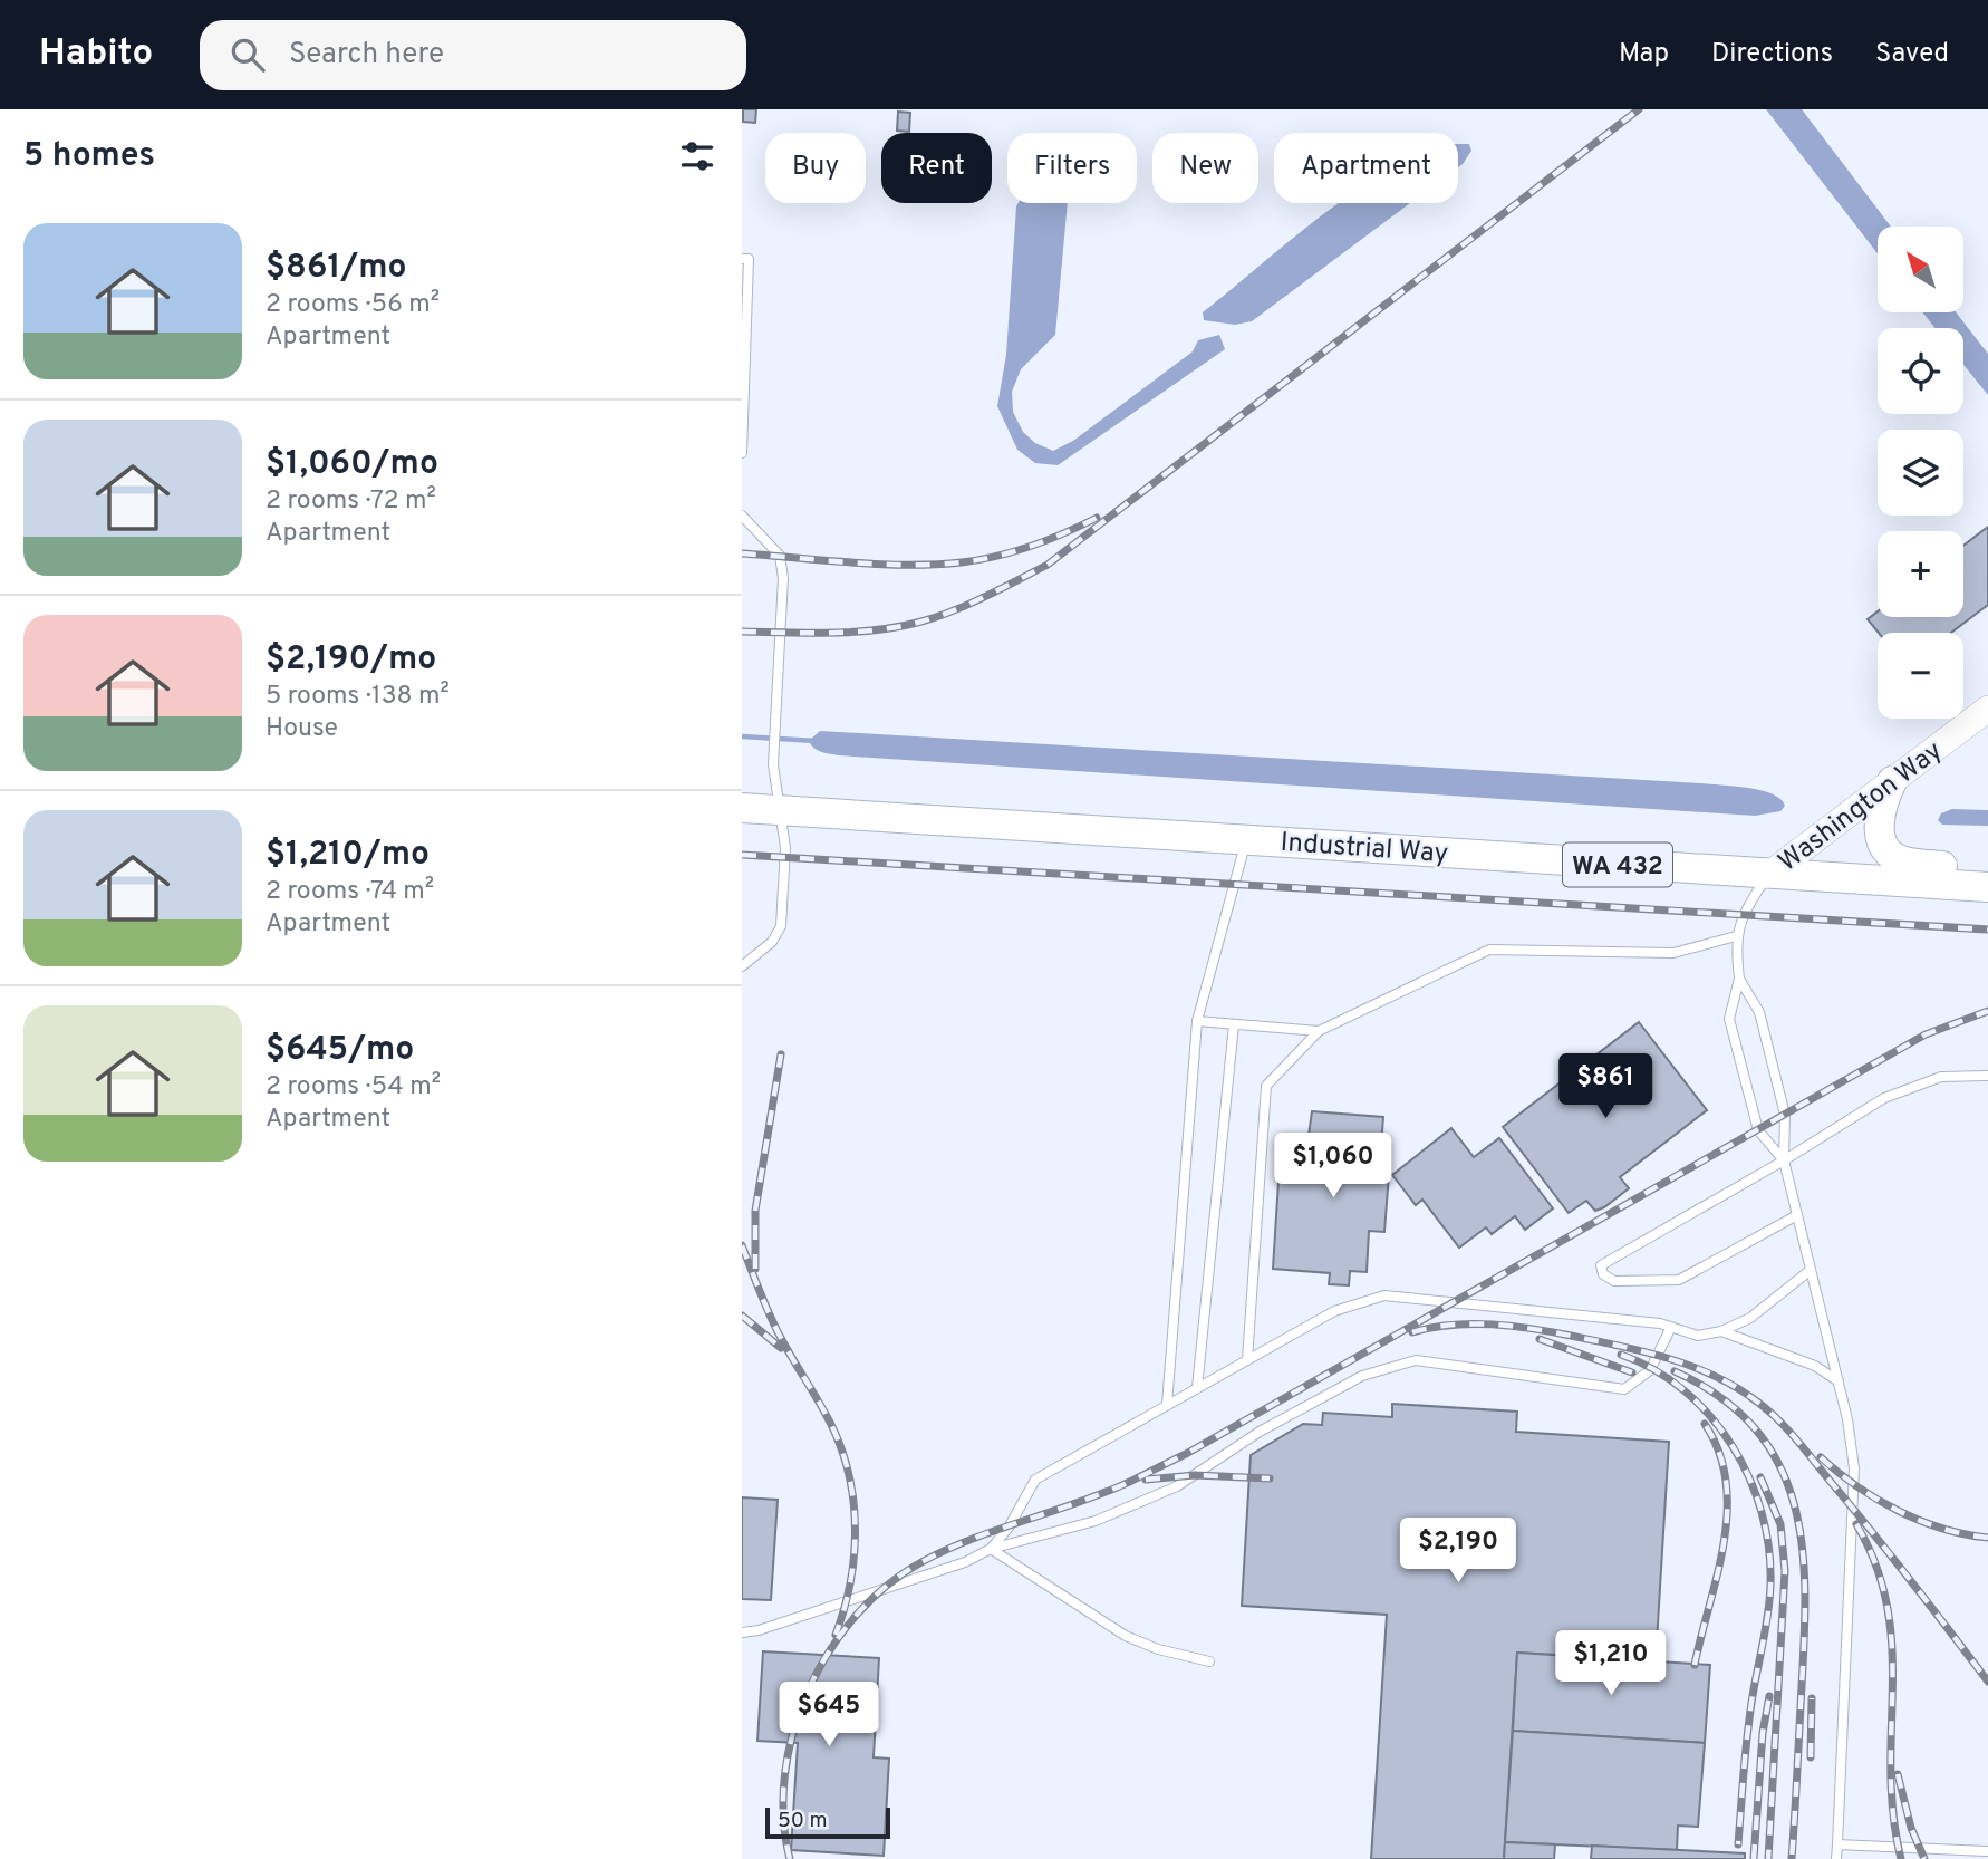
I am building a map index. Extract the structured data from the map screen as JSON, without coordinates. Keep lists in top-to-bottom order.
{
  "streets": {
    "main road": ["Washington Way", "Industrial Way", "WA 432"]
  },
  "crossings": [
    ["Washington Way", "Industrial Way"]
  ],
  "scale_bar": "50 m",
  "north": "top left",
  "page": {
    "header": "Habito",
    "search": "Search here",
    "nav": ["Map", "Directions", "Saved"],
    "heading": "5 homes",
    "chip": [
      "Buy",
      "Rent",
      "Filters",
      "New",
      "Apartment"
    ],
    "list": [
      {
        "name": "$861/mo",
        "note": "2 rooms · 56 m² · Apartment"
      },
      {
        "name": "$1,060/mo",
        "note": "2 rooms · 72 m² · Apartment"
      },
      {
        "name": "$2,190/mo",
        "note": "5 rooms · 138 m² · House"
      },
      {
        "name": "$1,210/mo",
        "note": "2 rooms · 74 m² · Apartment"
      },
      {
        "name": "$645/mo",
        "note": "2 rooms · 54 m² · Apartment"
      }
    ],
    "map_buttons": ["+", "−"],
    "price": [
      "$861",
      "$1,060",
      "$2,190",
      "$1,210",
      "$645"
    ],
    "scale": "50 m"
  }
}
